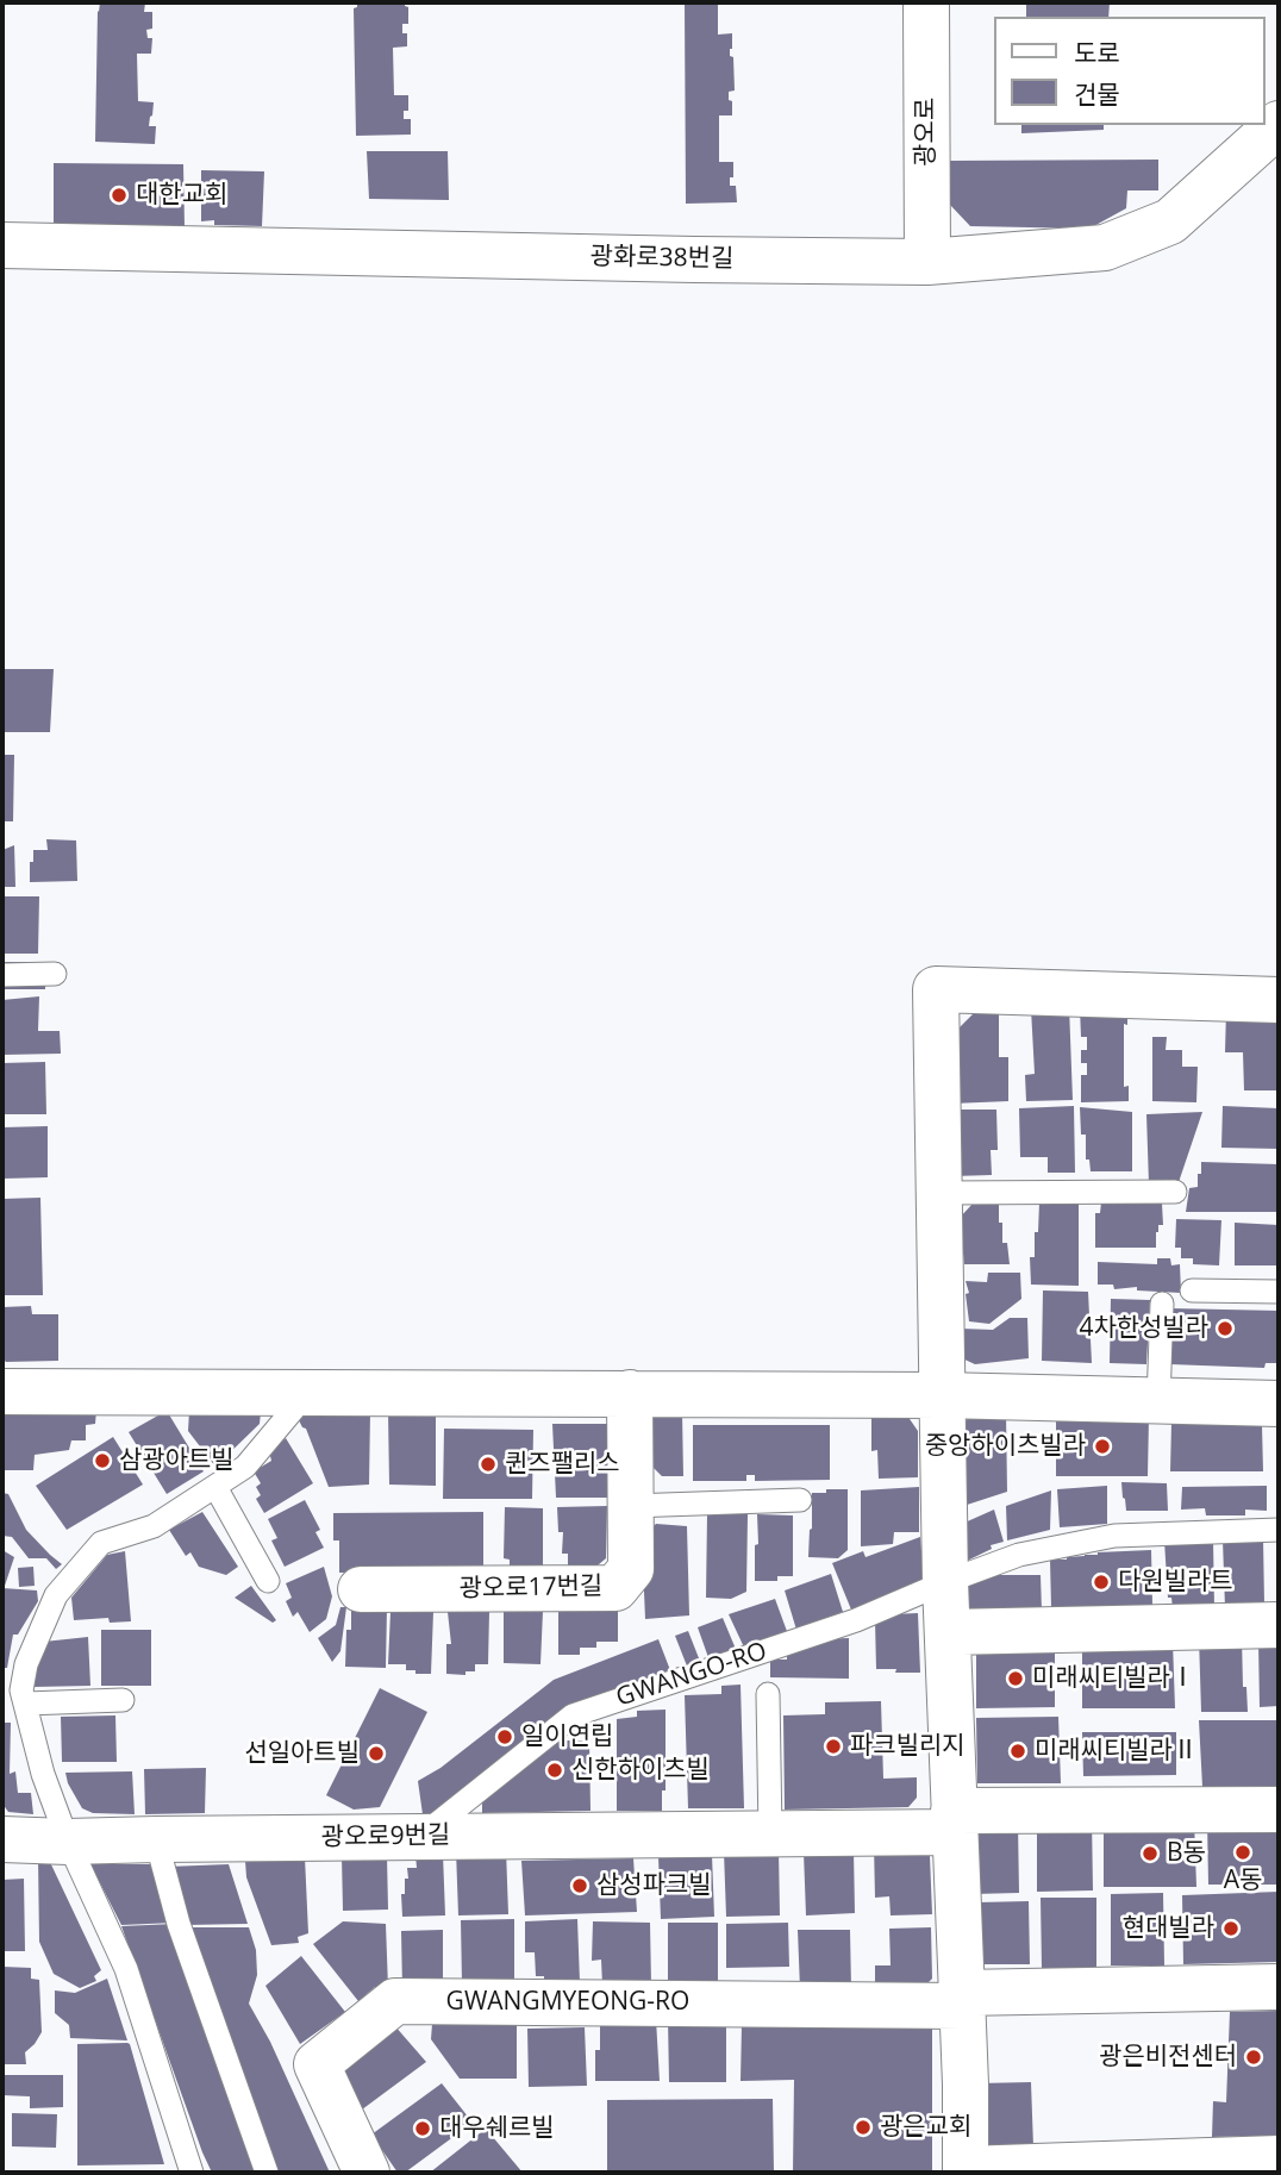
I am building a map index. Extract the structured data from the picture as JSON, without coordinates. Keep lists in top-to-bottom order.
{
  "streets": {
    "street": [
      "광오로",
      "광화로38번길",
      "광오로17번길",
      "광오로9번길",
      "GWANGMYEONG-RO"
    ],
    "lane": ["GWANGO-RO"]
  },
  "crossings": [
    ["광오로", "광화로38번길"],
    ["GWANGO-RO", "광오로9번길"]
  ],
  "places": [
    "대한교회",
    "4차한성빌라",
    "중앙하이츠빌라",
    "삼광아트빌",
    "퀸즈팰리스",
    "다원빌라트",
    "미래씨티빌라Ⅰ",
    "일이연립",
    "파크빌리지",
    "미래씨티빌라Ⅱ",
    "선일아트빌",
    "신한하이츠빌",
    "A동",
    "B동",
    "삼성파크빌",
    "현대빌라",
    "광은비전센터",
    "광은교회",
    "대우쉐르빌"
  ],
  "legend": ["도로", "건물"]
}
